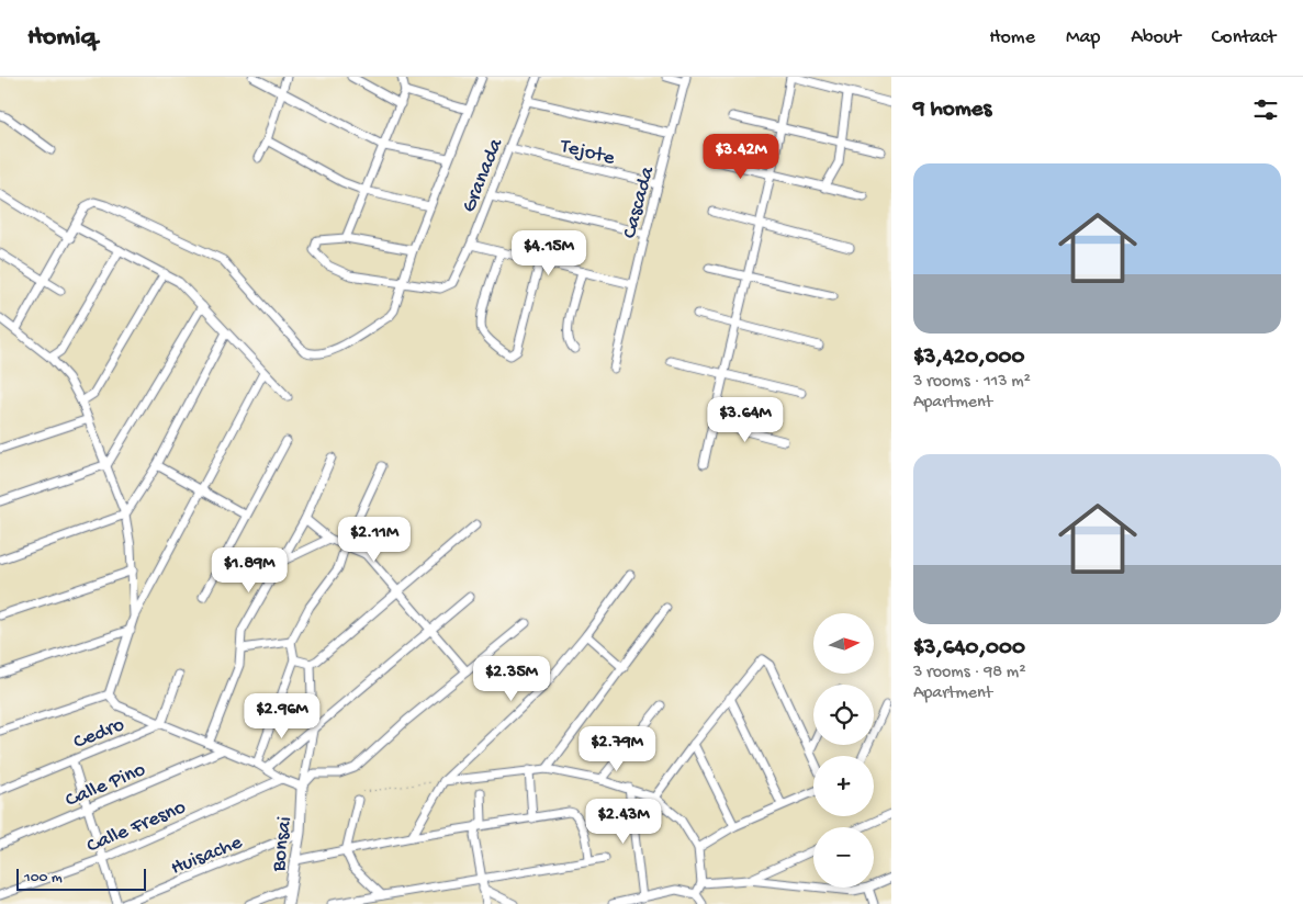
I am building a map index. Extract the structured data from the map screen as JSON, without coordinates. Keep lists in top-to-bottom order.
{
  "streets": {
    "street": [
      "Tejote",
      "Granada",
      "Cascada",
      "Cedro",
      "Calle Pino",
      "Calle Fresno",
      "Bonsai",
      "Huisache"
    ]
  },
  "crossings": [
    ["Tejote", "Granada"],
    ["Tejote", "Cascada"],
    ["Bonsai", "Huisache"]
  ],
  "scale_bar": "100 m",
  "north": "right",
  "page": {
    "header": "Homiq",
    "nav": [
      "Home",
      "Map",
      "About",
      "Contact"
    ],
    "heading": "9 homes",
    "price": [
      "$3.42M",
      "$4.15M",
      "$3.64M",
      "$2.11M",
      "$1.89M",
      "$2.35M",
      "$2.96M",
      "$2.79M",
      "$2.43M"
    ],
    "list": [
      {
        "name": "$3,420,000",
        "note": "3 rooms · 113 m² · Apartment"
      },
      {
        "name": "$3,640,000",
        "note": "3 rooms · 98 m² · Apartment"
      }
    ],
    "map_buttons": ["+", "−"],
    "scale": "100 m"
  }
}
